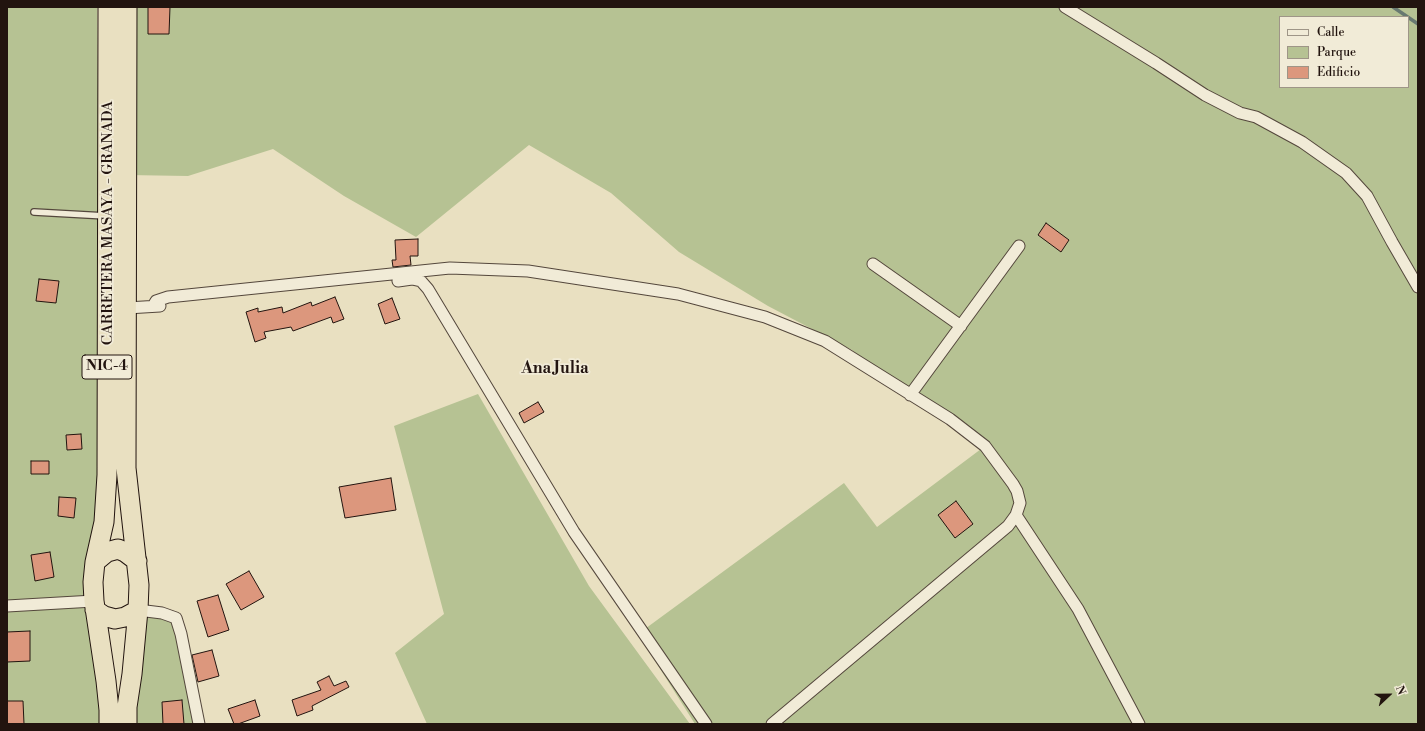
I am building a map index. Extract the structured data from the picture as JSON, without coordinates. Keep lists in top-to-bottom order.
{
  "streets": {
    "highway": ["CARRETERA MASAYA - GRANADA", "NIC-4"]
  },
  "districts": ["Ana Julia"],
  "legend": ["Calle", "Parque", "Edificio"],
  "north": "right"
}
